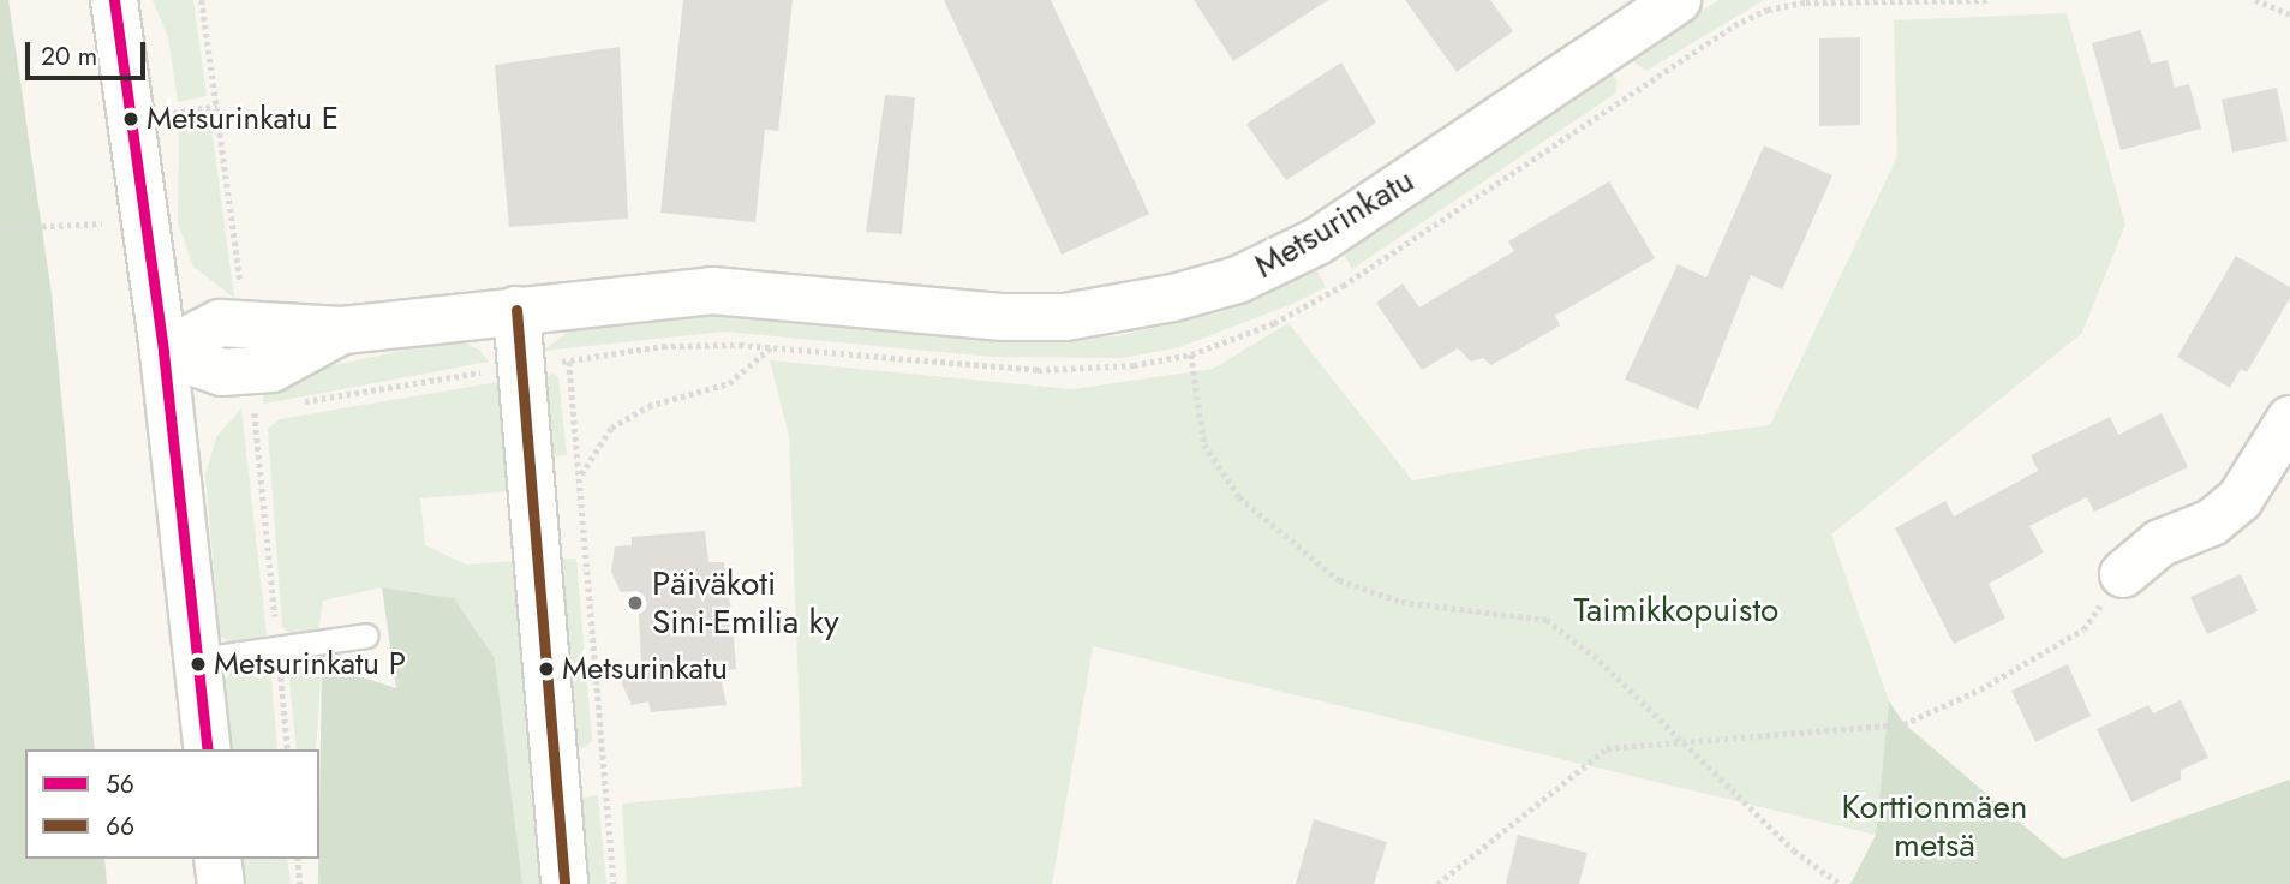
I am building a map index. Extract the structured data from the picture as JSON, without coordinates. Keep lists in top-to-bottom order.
{
  "streets": {
    "street": ["Metsurinkatu"]
  },
  "parks": ["Taimikkopuisto", "Korttionmäen metsä"],
  "places": [
    "Metsurinkatu E",
    "Päiväkoti Sini-Emilia ky",
    "Metsurinkatu P",
    "Metsurinkatu"
  ],
  "lines": ["transit line 56", "transit line 66"],
  "legend": ["56", "66"],
  "scale_bar": "20 m"
}
